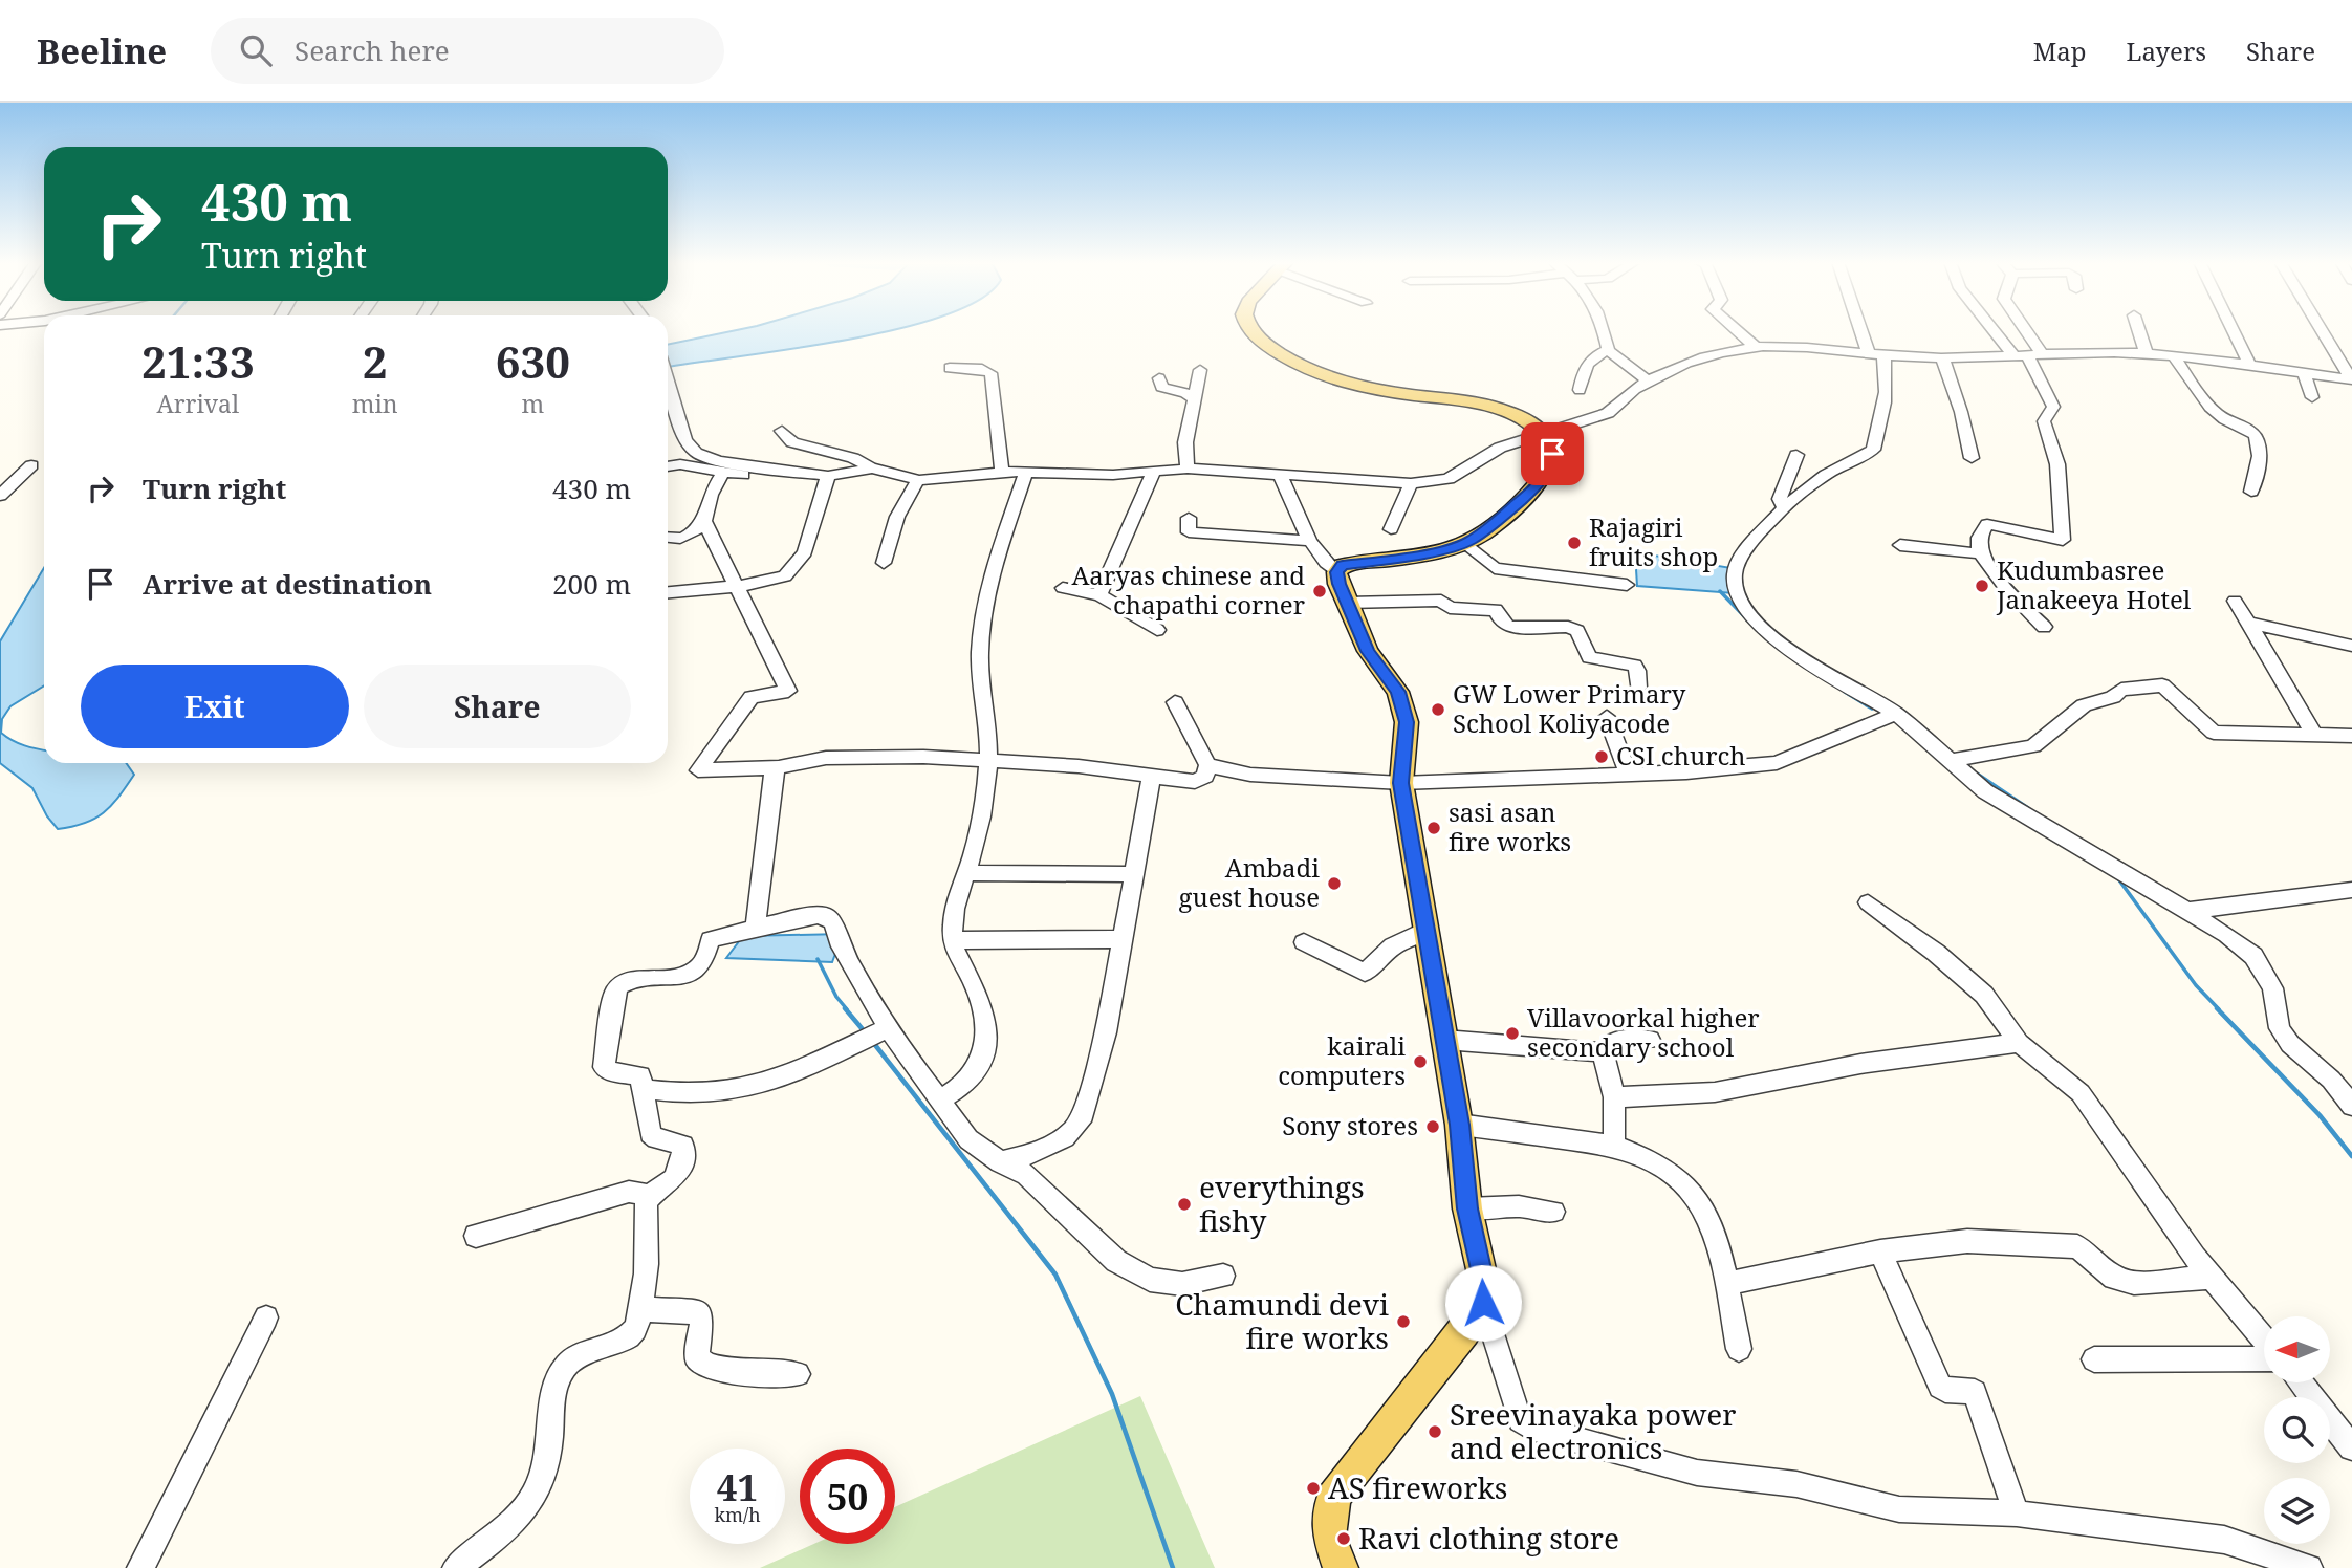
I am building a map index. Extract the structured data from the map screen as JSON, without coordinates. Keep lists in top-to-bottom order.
{
  "places": [
    "Rajagiri fruits shop",
    "Kudumbasree Janakeeya Hotel",
    "Aaryas chinese and chapathi corner",
    "GW Lower Primary School Koliyacode",
    "CSI church",
    "sasi asan fire works",
    "Ambadi guest house",
    "Villavoorkal higher secondary school",
    "kairali computers",
    "Sony stores",
    "everythings fishy",
    "Chamundi devi fire works",
    "Sreevinayaka power and electronics",
    "AS fireworks",
    "Ravi clothing store"
  ],
  "north": "left",
  "page": {
    "header": "Beeline",
    "search": "Search here",
    "nav": ["Map", "Layers", "Share"],
    "turn": ["430 m", "Turn right"],
    "eta": [
      "21:33",
      "Arrival",
      "2",
      "min",
      "630",
      "m"
    ],
    "list": [
      {
        "name": "Turn right",
        "value": "430 m"
      },
      {
        "name": "Arrive at destination",
        "value": "200 m"
      }
    ],
    "buttons": ["Exit", "Share"],
    "speed": "41 km/h",
    "limit": "50"
  }
}
